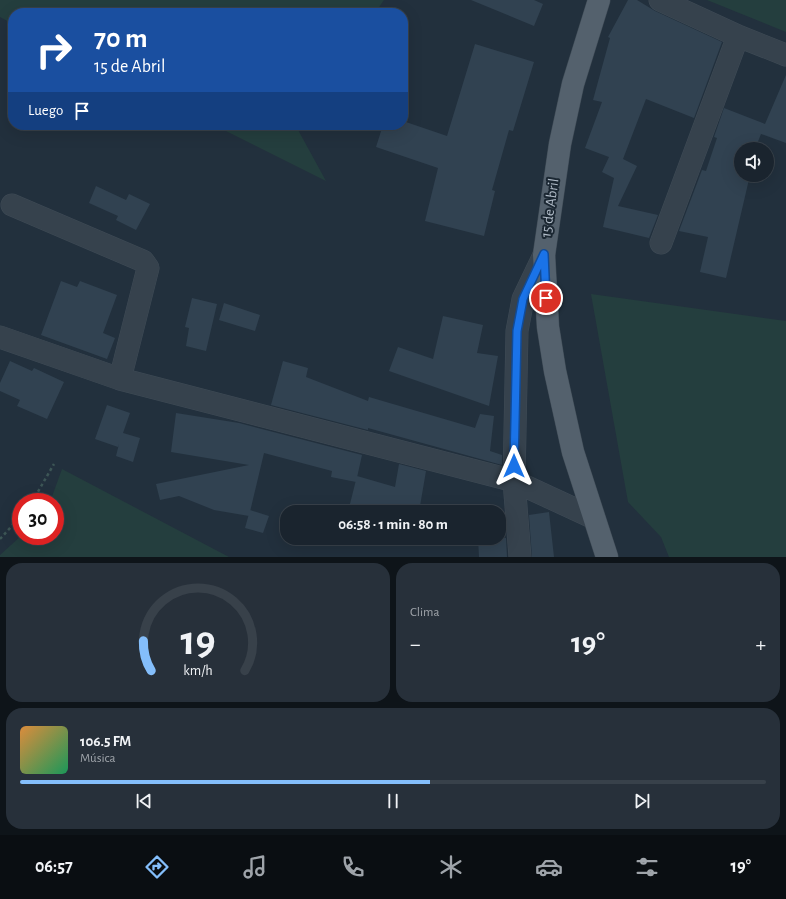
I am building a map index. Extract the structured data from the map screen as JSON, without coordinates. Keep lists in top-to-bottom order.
{
  "streets": {
    "main road": ["15 de Abril"]
  },
  "page": {
    "turn": ["70 m", "15 de Abril"],
    "then": "Luego",
    "limit": "30",
    "trip": "06:58 · 1 min · 80 m",
    "tile": "Clima",
    "heat": ["−", "19°", "+"],
    "song": ["106.5 FM", "Música"],
    "tabs": ["06:57", "19°"],
    "gauge": ["19", "km/h"]
  }
}
